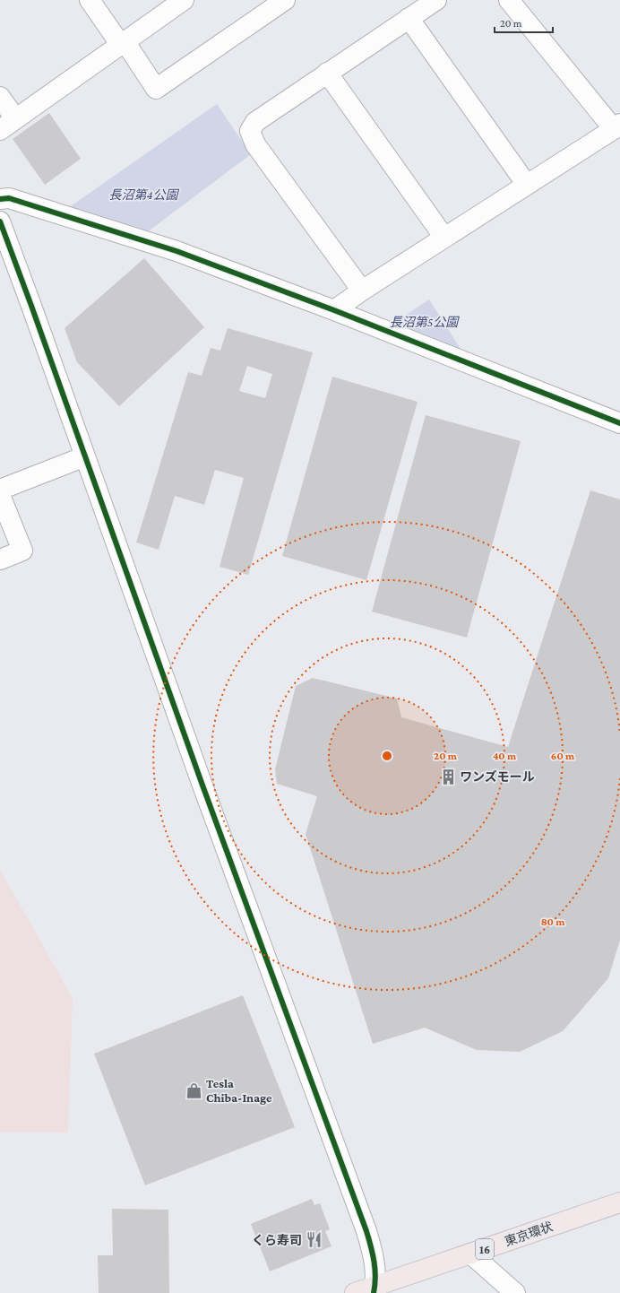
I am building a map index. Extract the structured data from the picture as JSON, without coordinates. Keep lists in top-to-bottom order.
{
  "streets": {
    "highway": ["東京環状", "16"]
  },
  "parks": ["長沼第4公園", "長沼第5公園"],
  "places": {
    "building": ["ワンズモール"],
    "shop": ["Tesla Chiba-Inage"],
    "restaurant": ["くら寿司"]
  },
  "scale_bar": "20 m",
  "rings": [
    "20 m",
    "40 m",
    "60 m",
    "80 m"
  ]
}
